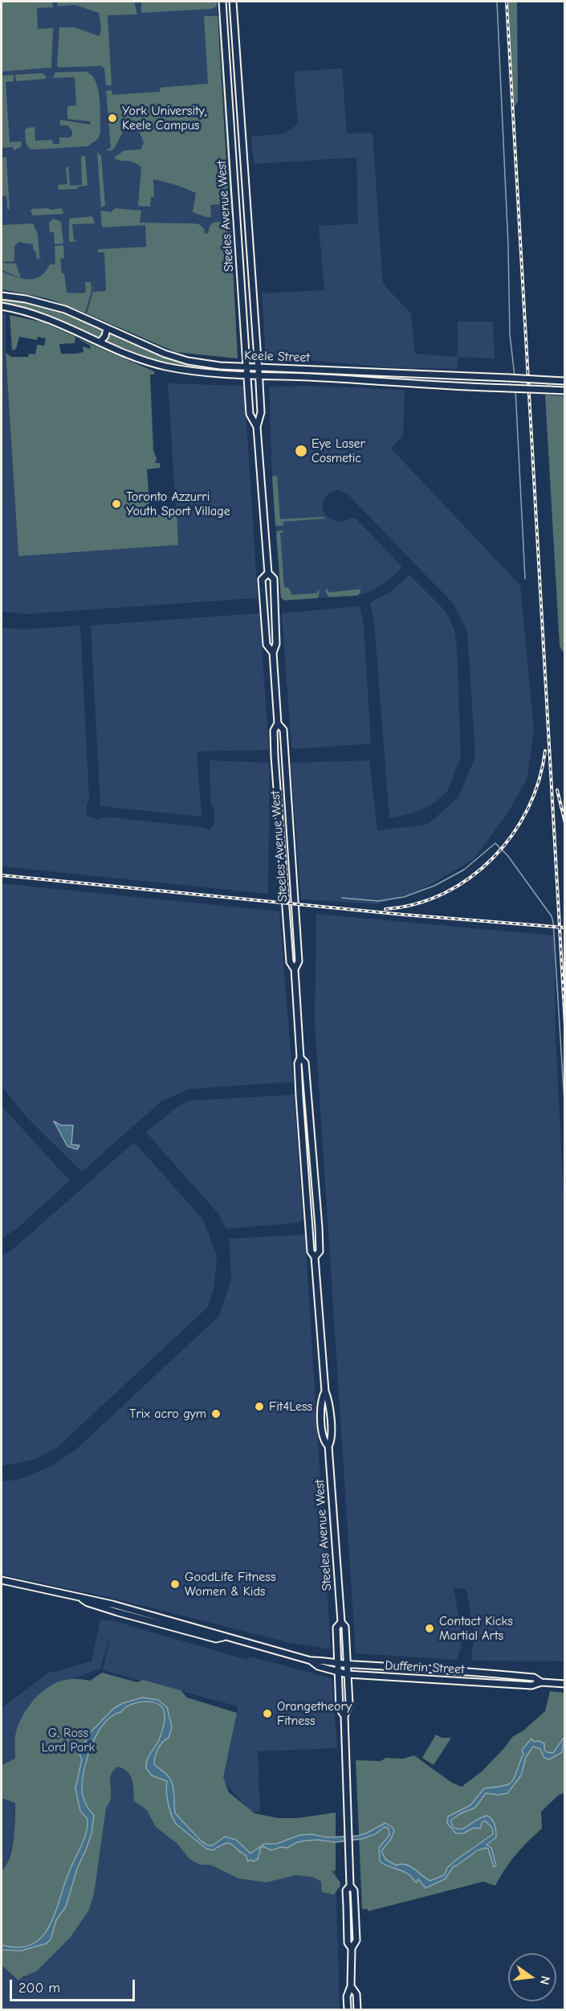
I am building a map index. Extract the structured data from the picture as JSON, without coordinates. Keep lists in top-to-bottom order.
{
  "streets": {
    "main road": ["Steeles Avenue West", "Keele Street", "Dufferin Street"]
  },
  "crossings": [
    ["Steeles Avenue West", "Keele Street"],
    ["Steeles Avenue West", "Dufferin Street"]
  ],
  "parks": ["G. Ross Lord Park"],
  "places": [
    "York University, Keele Campus",
    "Eye Laser Cosmetic",
    "Toronto Azzurri Youth Sport Village",
    "Fit4Less",
    "Trix acro gym",
    "GoodLife Fitness Women & Kids",
    "Contact Kicks Martial Arts",
    "Orangetheory Fitness"
  ],
  "scale_bar": "200 m",
  "north": "right"
}
